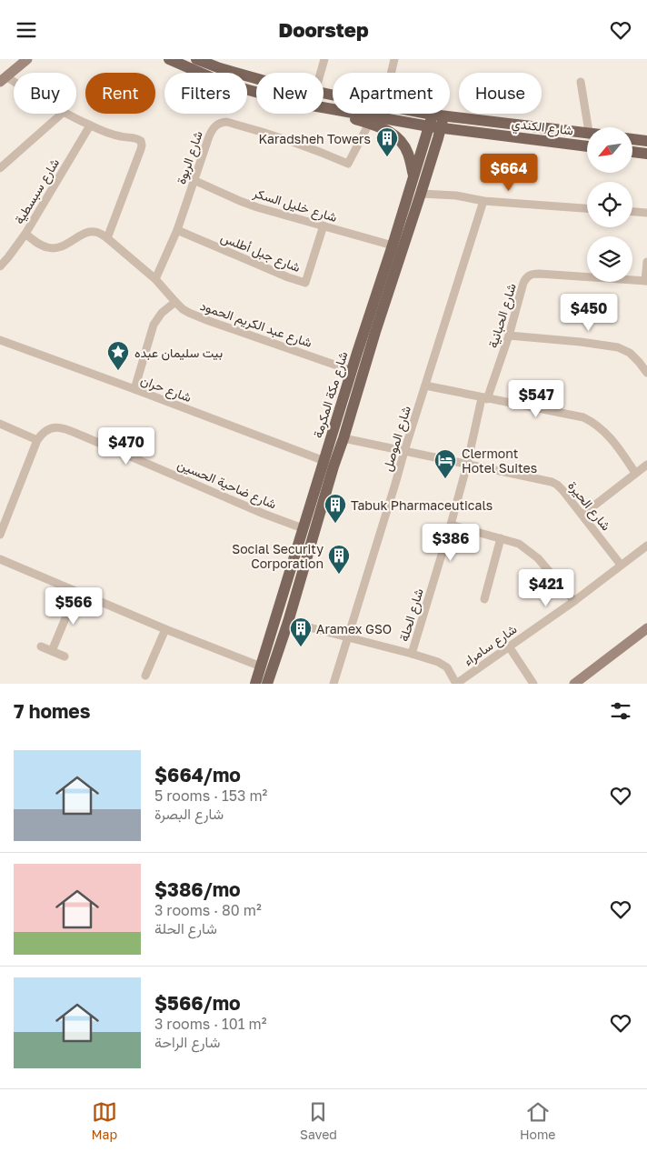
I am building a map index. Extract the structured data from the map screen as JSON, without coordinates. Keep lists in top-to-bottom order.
{
  "streets": {
    "main road": ["شارع الكندي", "شارع مكة المكرمة"],
    "street": [
      "شارع الربوة",
      "شارع سبسطية",
      "شارع خليل السكر",
      "شارع جبل أطلس",
      "شارع الحبانية",
      "شارع عبد الكريم الحمود",
      "شارع حران",
      "شارع الموصل",
      "شارع ضاحية الحسين",
      "شارع الحيرة",
      "شارع الحلة",
      "شارع سامراء"
    ]
  },
  "crossings": [
    ["شارع الكندي", "شارع مكة المكرمة"],
    ["شارع الربوة", "شارع خليل السكر"],
    ["شارع الربوة", "شارع جبل أطلس"],
    ["شارع الربوة", "شارع عبد الكريم الحمود"],
    ["شارع سبسطية", "شارع عبد الكريم الحمود"],
    ["شارع خليل السكر", "شارع جبل أطلس"],
    ["شارع خليل السكر", "شارع مكة المكرمة"],
    ["شارع الحبانية", "شارع الحلة"],
    ["شارع عبد الكريم الحمود", "شارع مكة المكرمة"],
    ["شارع حران", "شارع مكة المكرمة"],
    ["شارع مكة المكرمة", "شارع ضاحية الحسين"],
    ["شارع مكة المكرمة", "شارع الحيرة"],
    ["شارع الموصل", "شارع الحيرة"],
    ["شارع الحيرة", "شارع الحلة"],
    ["شارع الحيرة", "شارع سامراء"]
  ],
  "places": {
    "building": [
      "Karadsheh Towers",
      "Tabuk Pharmaceuticals",
      "Social Security Corporation",
      "Aramex GSO"
    ],
    "place": ["بيت سليمان عبده"],
    "hotel": ["Clermont Hotel Suites"]
  },
  "north": "bottom left",
  "page": {
    "header": "Doorstep",
    "chip": [
      "Buy",
      "Rent",
      "Filters",
      "New",
      "Apartment",
      "House"
    ],
    "price": [
      "$664",
      "$450",
      "$547",
      "$470",
      "$386",
      "$421",
      "$566"
    ],
    "heading": "7 homes",
    "list": [
      {
        "name": "$664/mo",
        "note": "5 rooms · 153 m² · شارع البصرة"
      },
      {
        "name": "$386/mo",
        "note": "3 rooms · 80 m² · شارع الحلة"
      },
      {
        "name": "$566/mo",
        "note": "3 rooms · 101 m² · شارع الراحة"
      }
    ],
    "tabs": ["Map", "Saved", "Home"]
  }
}
